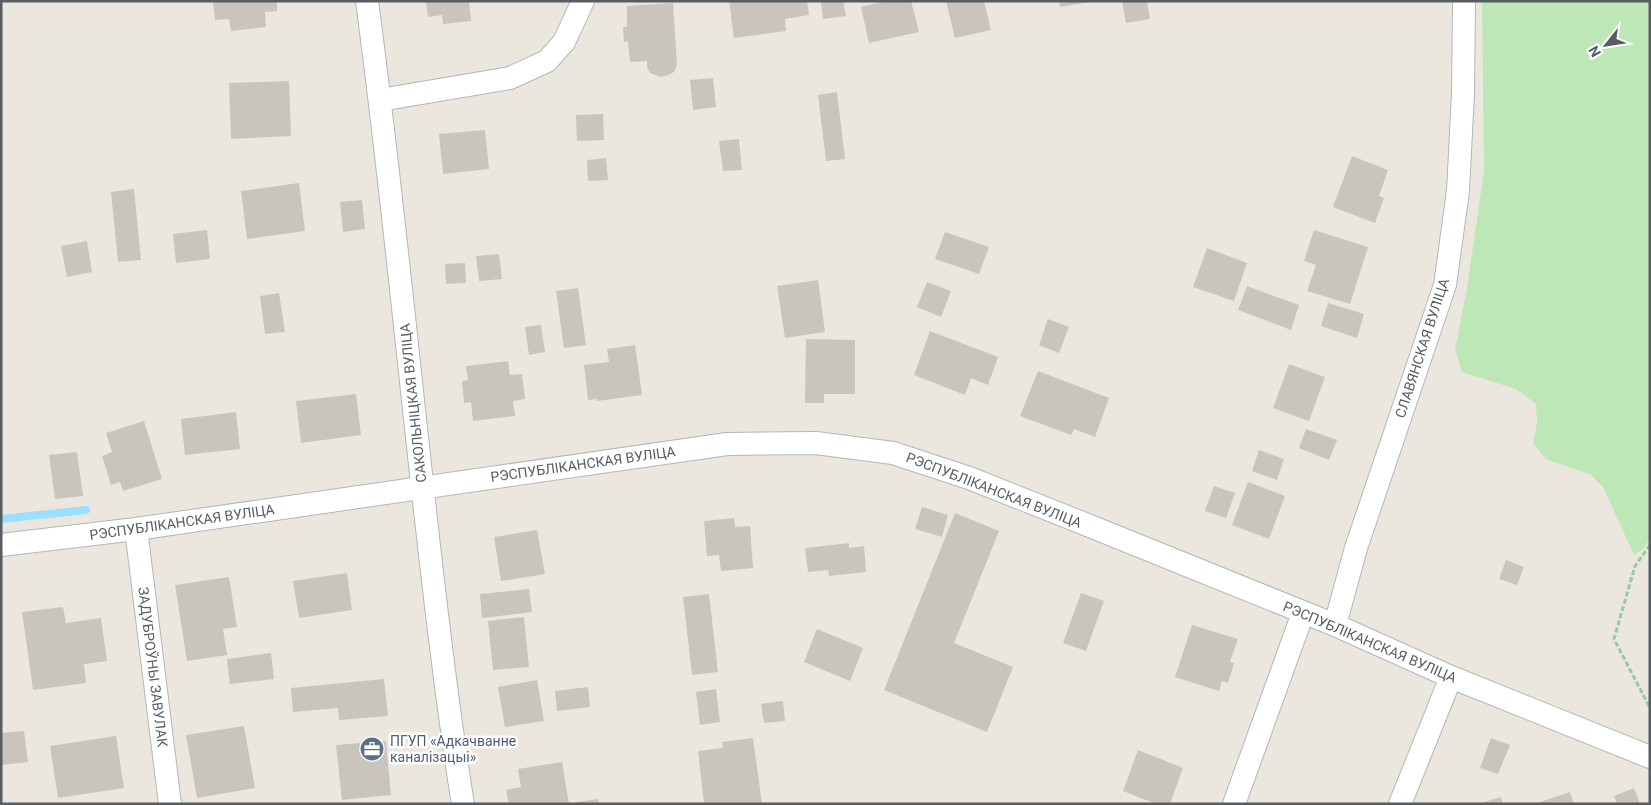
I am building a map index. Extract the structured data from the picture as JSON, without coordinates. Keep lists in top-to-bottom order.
{
  "streets": {
    "street": [
      "СЛАВЯНСКАЯ ВУЛІЦА",
      "САКОЛЬНІЦКАЯ ВУЛІЦА",
      "РЭСПУБЛІКАНСКАЯ ВУЛІЦА",
      "ЗАДУБРОЎНЫ ЗАВУЛАК"
    ]
  },
  "crossings": [
    ["СЛАВЯНСКАЯ ВУЛІЦА", "РЭСПУБЛІКАНСКАЯ ВУЛІЦА"],
    ["САКОЛЬНІЦКАЯ ВУЛІЦА", "РЭСПУБЛІКАНСКАЯ ВУЛІЦА"],
    ["РЭСПУБЛІКАНСКАЯ ВУЛІЦА", "ЗАДУБРОЎНЫ ЗАВУЛАК"]
  ],
  "places": {
    "office": ["ПГУП «Адкачванне каналізацыі»"]
  },
  "north": "bottom left"
}
